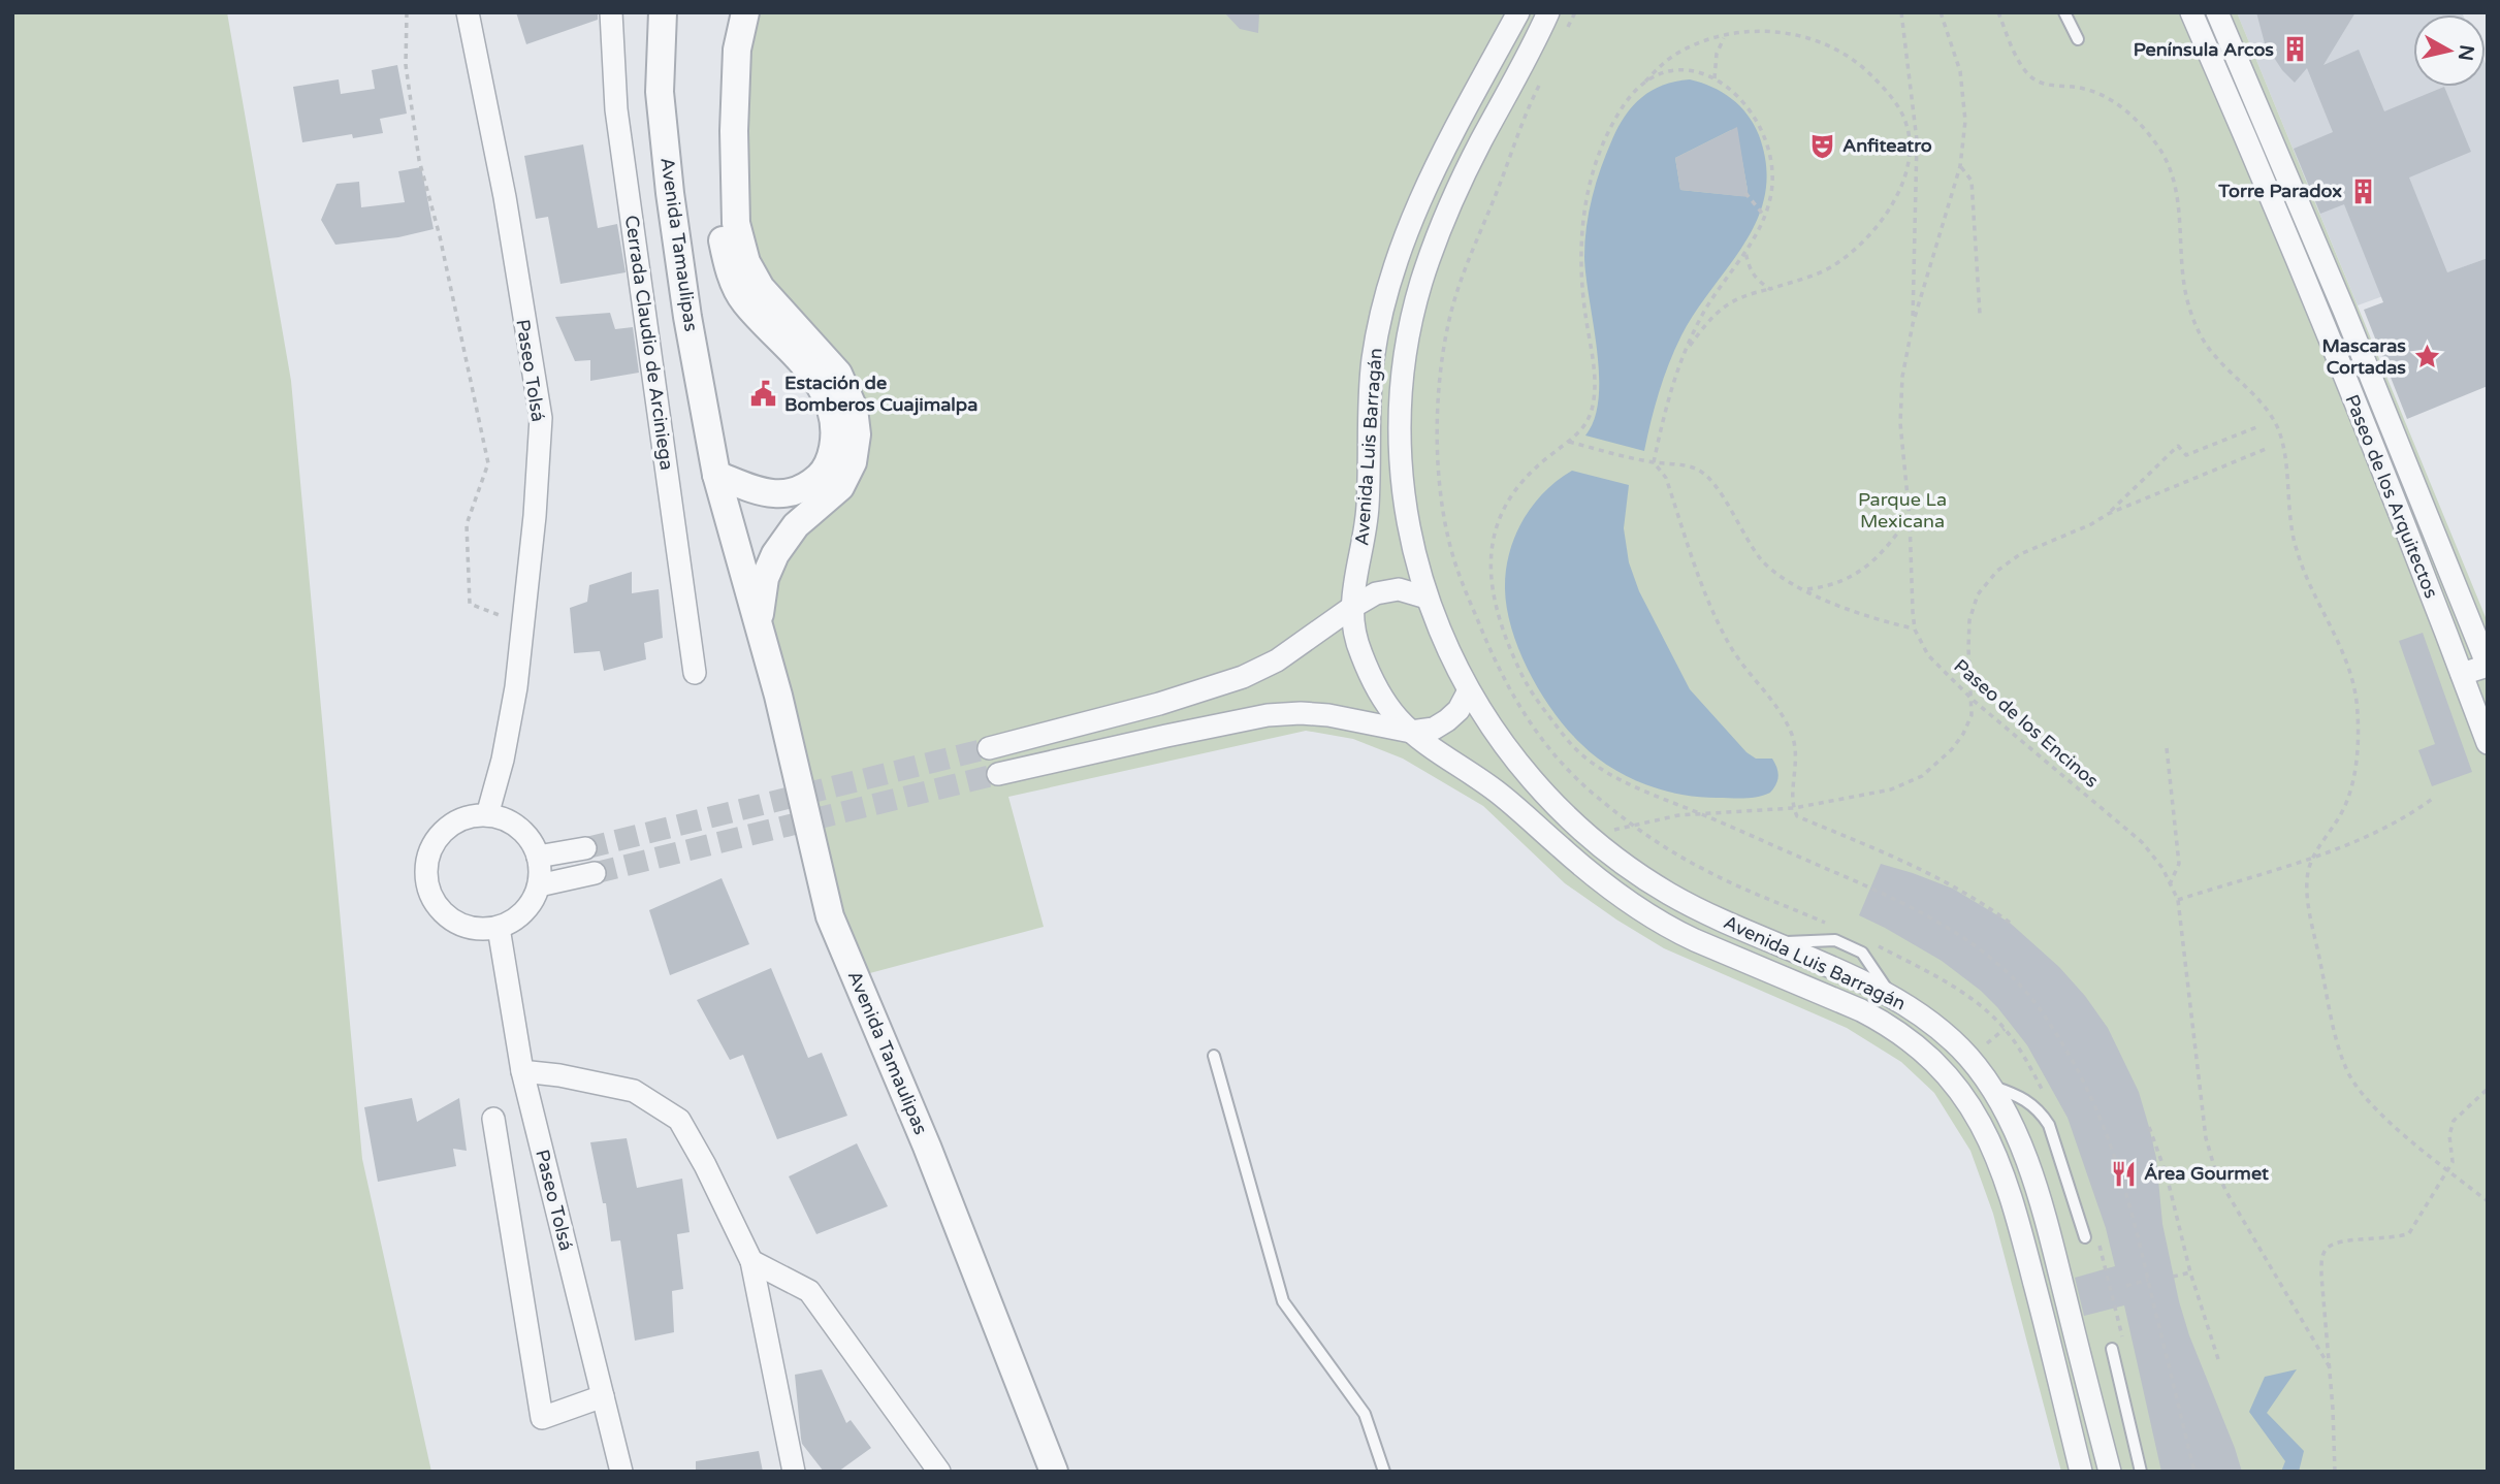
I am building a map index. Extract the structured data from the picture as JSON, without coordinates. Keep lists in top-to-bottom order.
{
  "streets": {
    "street": [
      "Avenida Tamaulipas",
      "Cerrada Claudio de Arciniega",
      "Paseo Tolsá",
      "Avenida Luis Barragán",
      "Paseo de los Arquitectos"
    ],
    "path": ["Paseo de los Encinos"]
  },
  "parks": ["Parque La Mexicana"],
  "places": {
    "building": ["Península Arcos", "Torre Paradox"],
    "theatre": ["Anfiteatro"],
    "place": ["Mascaras Cortadas"],
    "public building": ["Estación de Bomberos Cuajimalpa"],
    "restaurant": ["Área Gourmet"]
  },
  "north": "right"
}
